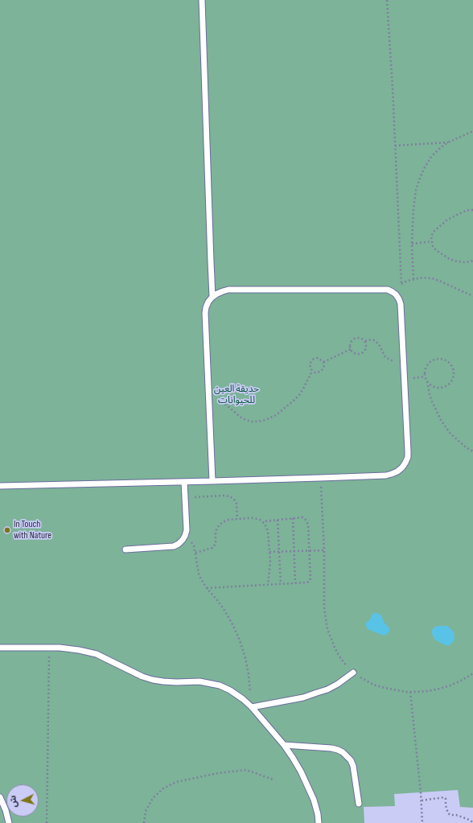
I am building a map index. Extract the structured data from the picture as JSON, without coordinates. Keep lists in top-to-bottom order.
{
  "parks": ["حديقة العين للحيوانات"],
  "places": ["In Touch with Nature"],
  "north": "left"
}
